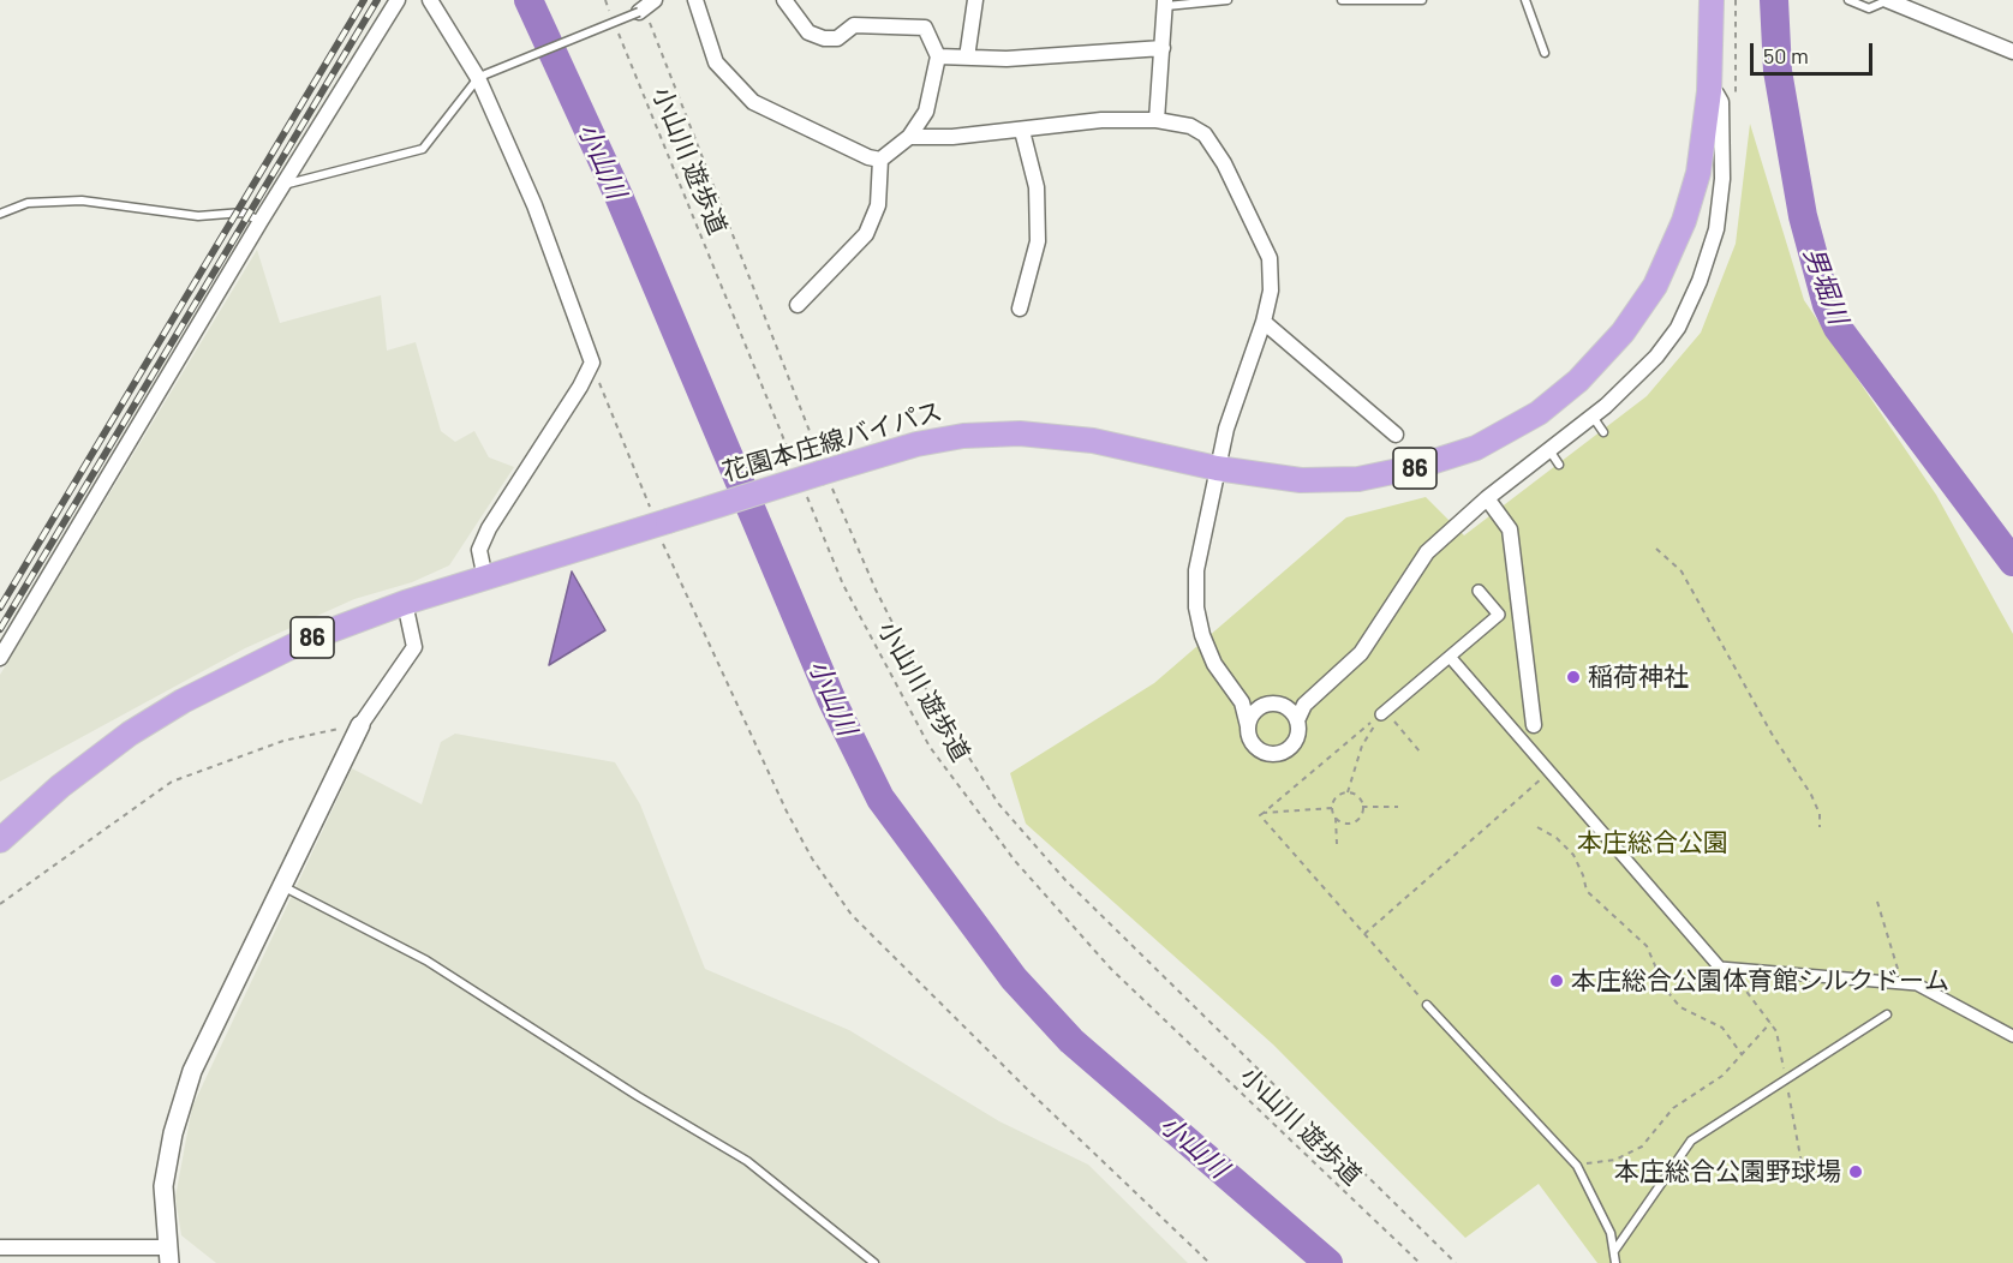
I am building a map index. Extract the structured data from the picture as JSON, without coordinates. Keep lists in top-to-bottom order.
{
  "streets": {
    "main road": ["花園本庄線バイパス", "86"],
    "path": ["小山川 遊歩道"]
  },
  "water": ["小山川", "男堀川"],
  "parks": ["本庄総合公園"],
  "places": ["稲荷神社", "本庄総合公園体育館シルクドーム", "本庄総合公園野球場"],
  "scale_bar": "50 m"
}
